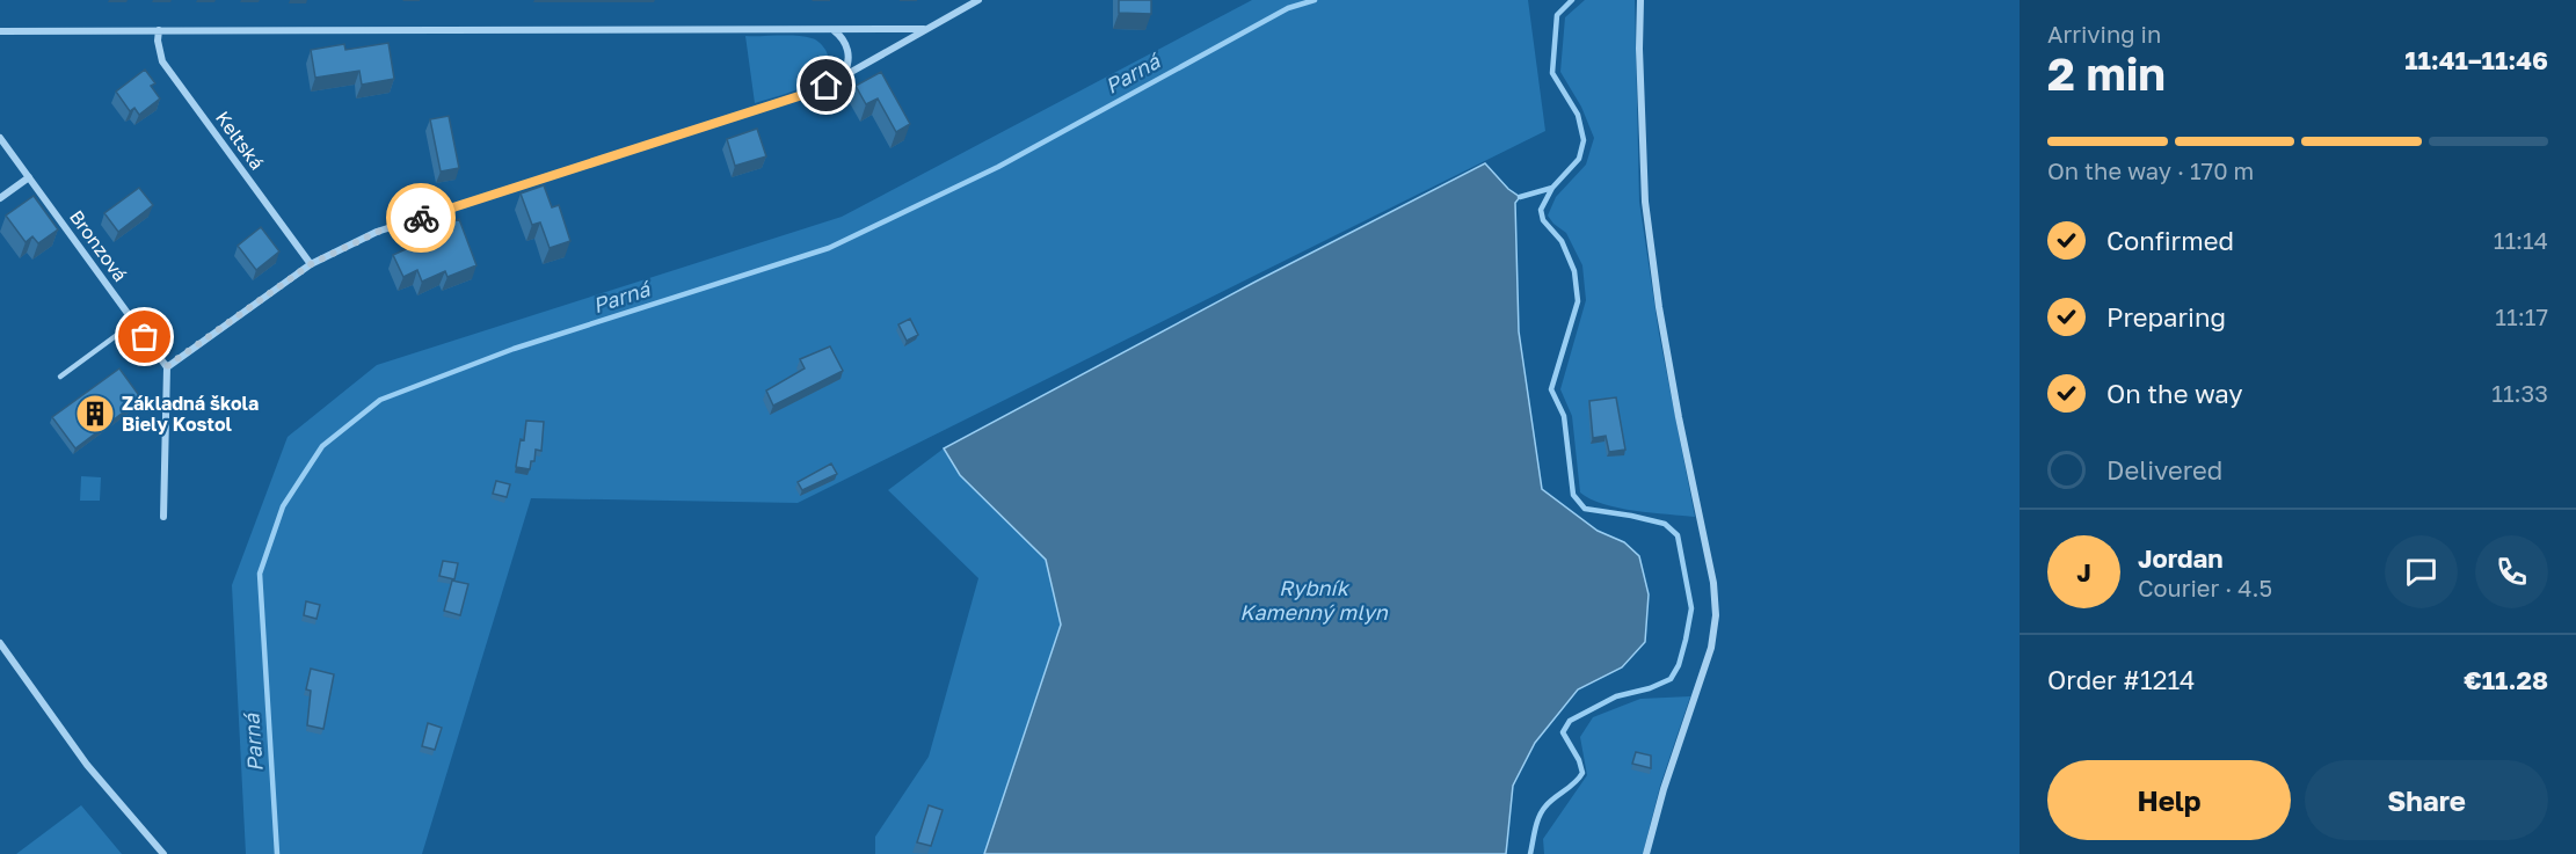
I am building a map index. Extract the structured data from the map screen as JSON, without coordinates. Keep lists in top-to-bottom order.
{
  "streets": {
    "street": ["Keltská", "Bronzová"]
  },
  "water": ["Parná", "Rybník Kamenný mlyn"],
  "places": {
    "building": ["Základná škola Biely Kostol"]
  },
  "page": {
    "heading": ["2 min", "Arriving in", "11:41–11:46"],
    "panel": [
      "Jordan",
      "Courier · 4.5",
      "Order #1214",
      "€11.28"
    ],
    "bar": "On the way · 170 m",
    "list": [
      ["Confirmed", "11:14"],
      ["Preparing", "11:17"],
      ["On the way", "11:33"],
      "Delivered"
    ],
    "round": "J",
    "buttons": ["Help", "Share"]
  }
}
